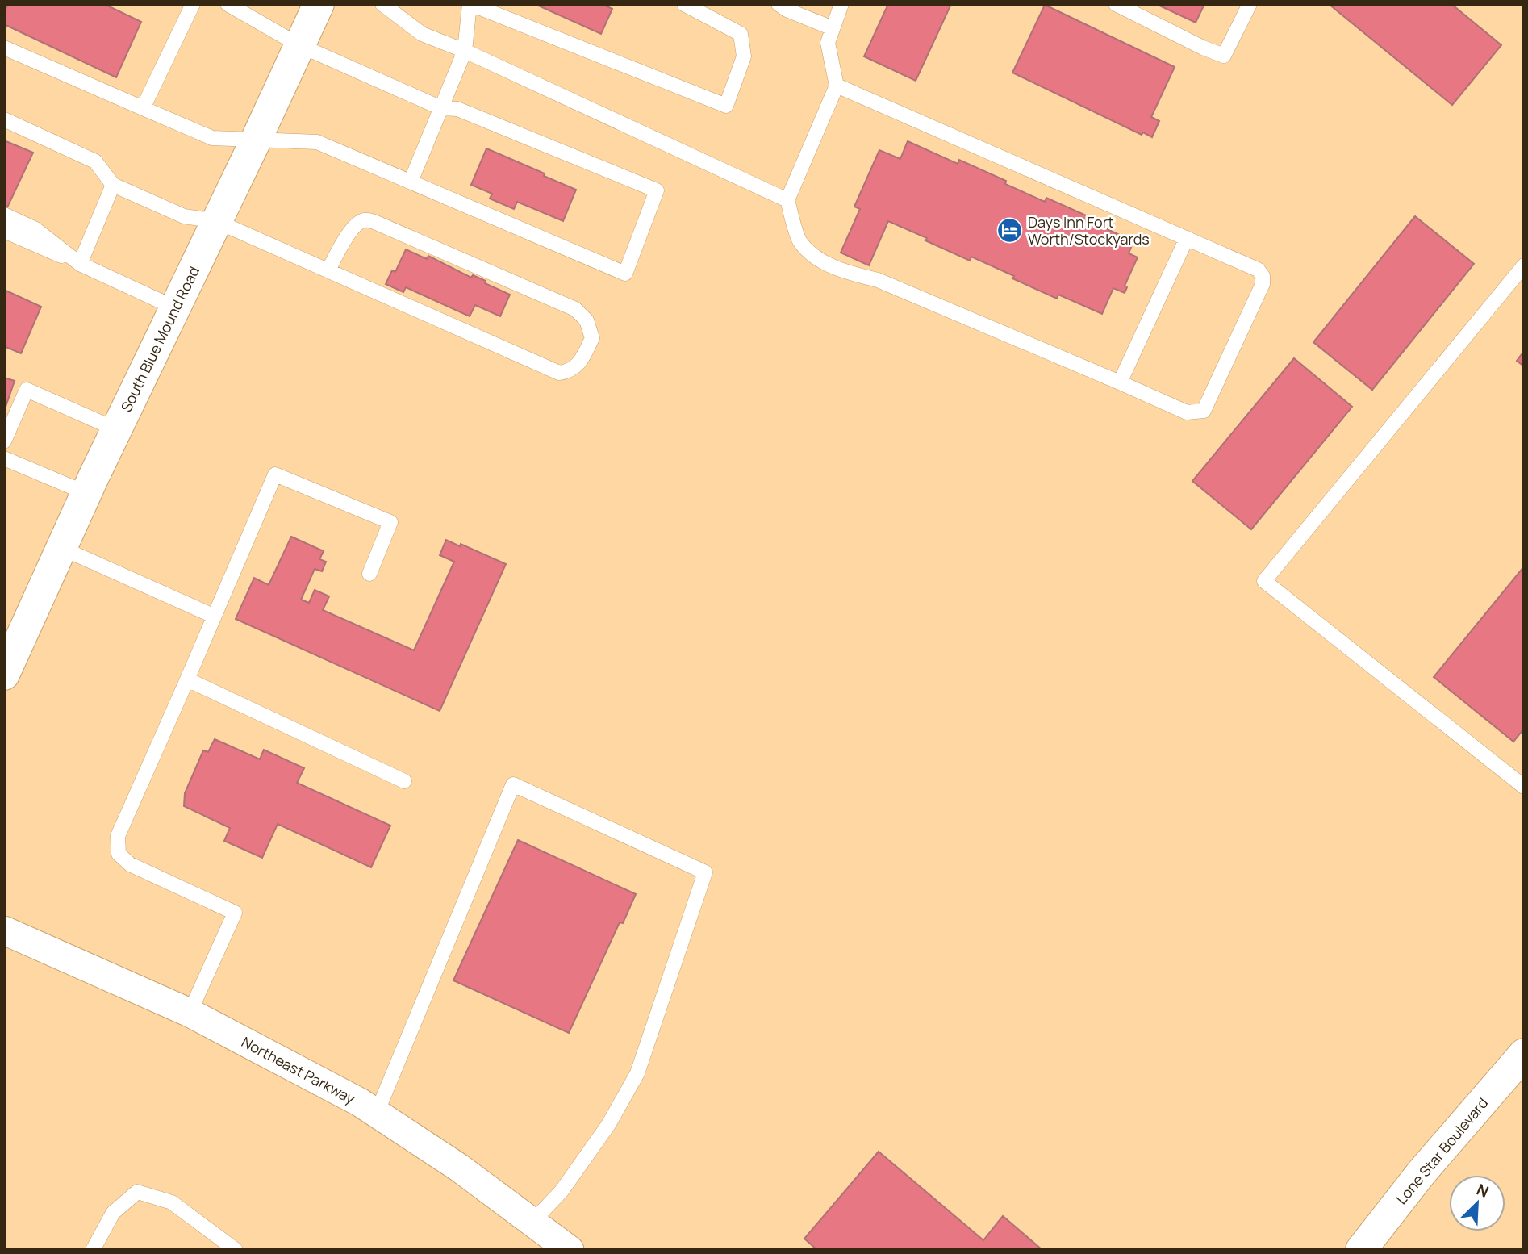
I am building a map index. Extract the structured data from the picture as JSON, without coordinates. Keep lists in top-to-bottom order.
{
  "streets": {
    "main road": ["South Blue Mound Road", "Lone Star Boulevard"],
    "street": ["Northeast Parkway"]
  },
  "places": {
    "hotel": ["Days Inn Fort Worth/Stockyards"]
  },
  "north": "top right"
}
